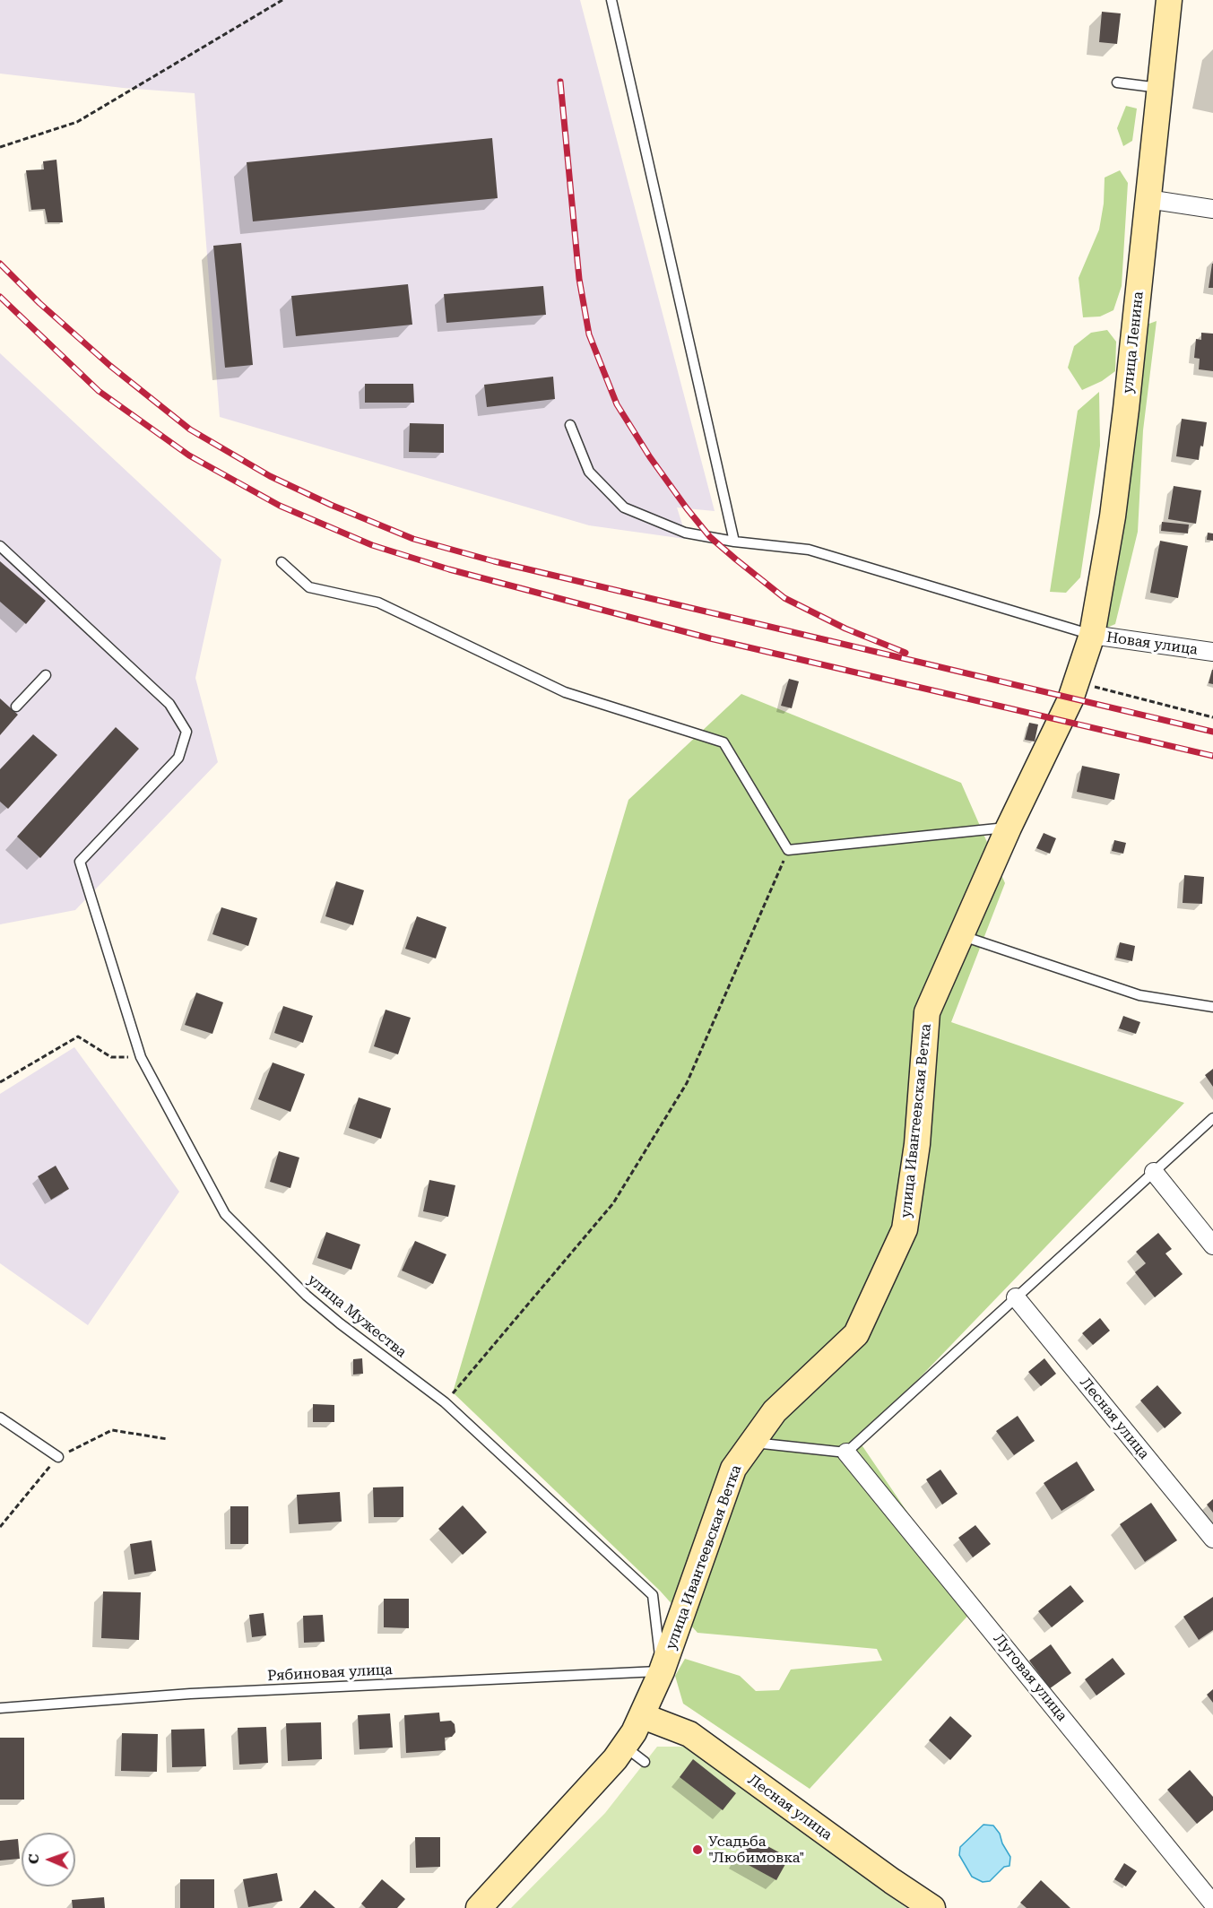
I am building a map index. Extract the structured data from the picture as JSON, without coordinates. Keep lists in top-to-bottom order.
{
  "streets": {
    "main road": ["улица Ленина", "улица Ивантеевская Ветка", "Лесная улица"],
    "street": ["Новая улица", "Луговая улица"],
    "lane": ["улица Мужества", "Рябиновая улица"]
  },
  "crossings": [
    ["улица Ленина", "Новая улица"],
    ["улица Ленина", "улица Ивантеевская Ветка"],
    ["улица Ивантеевская Ветка", "улица Мужества"],
    ["улица Ивантеевская Ветка", "Лесная улица"],
    ["улица Ивантеевская Ветка", "Рябиновая улица"],
    ["улица Мужества", "Рябиновая улица"]
  ],
  "places": ["Усадьба \"Любимовка\""],
  "north": "left"
}
